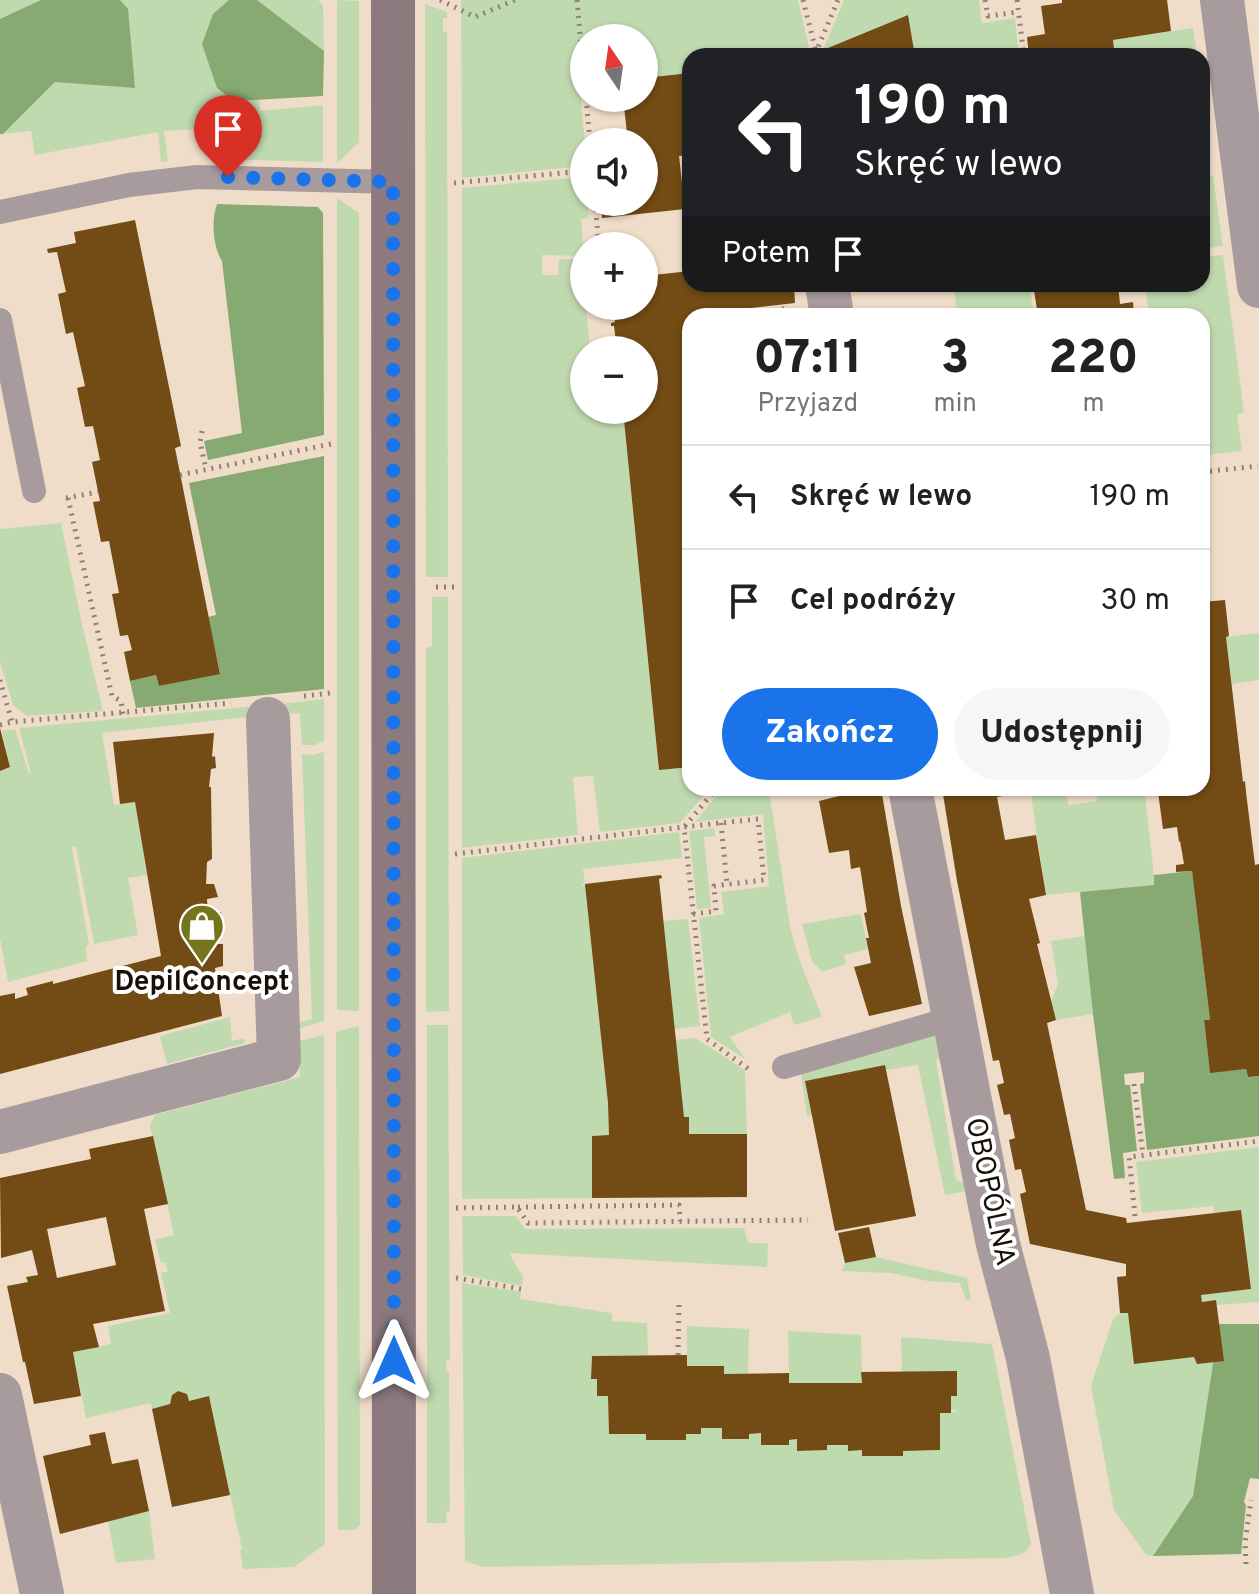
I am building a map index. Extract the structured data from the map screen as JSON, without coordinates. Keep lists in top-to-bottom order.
{
  "streets": {
    "street": ["OBOPÓLNA"]
  },
  "places": {
    "shop": ["DepilConcept"]
  },
  "north": "top",
  "page": {
    "map_buttons": ["+", "−"],
    "turn": ["190 m", "Skręć w lewo"],
    "then": "Potem",
    "eta": [
      "07:11",
      "Przyjazd",
      "3",
      "min",
      "220",
      "m"
    ],
    "list": [
      {
        "name": "Skręć w lewo",
        "value": "190 m"
      },
      {
        "name": "Cel podróży",
        "value": "30 m"
      }
    ],
    "buttons": ["Zakończ", "Udostępnij"]
  }
}
